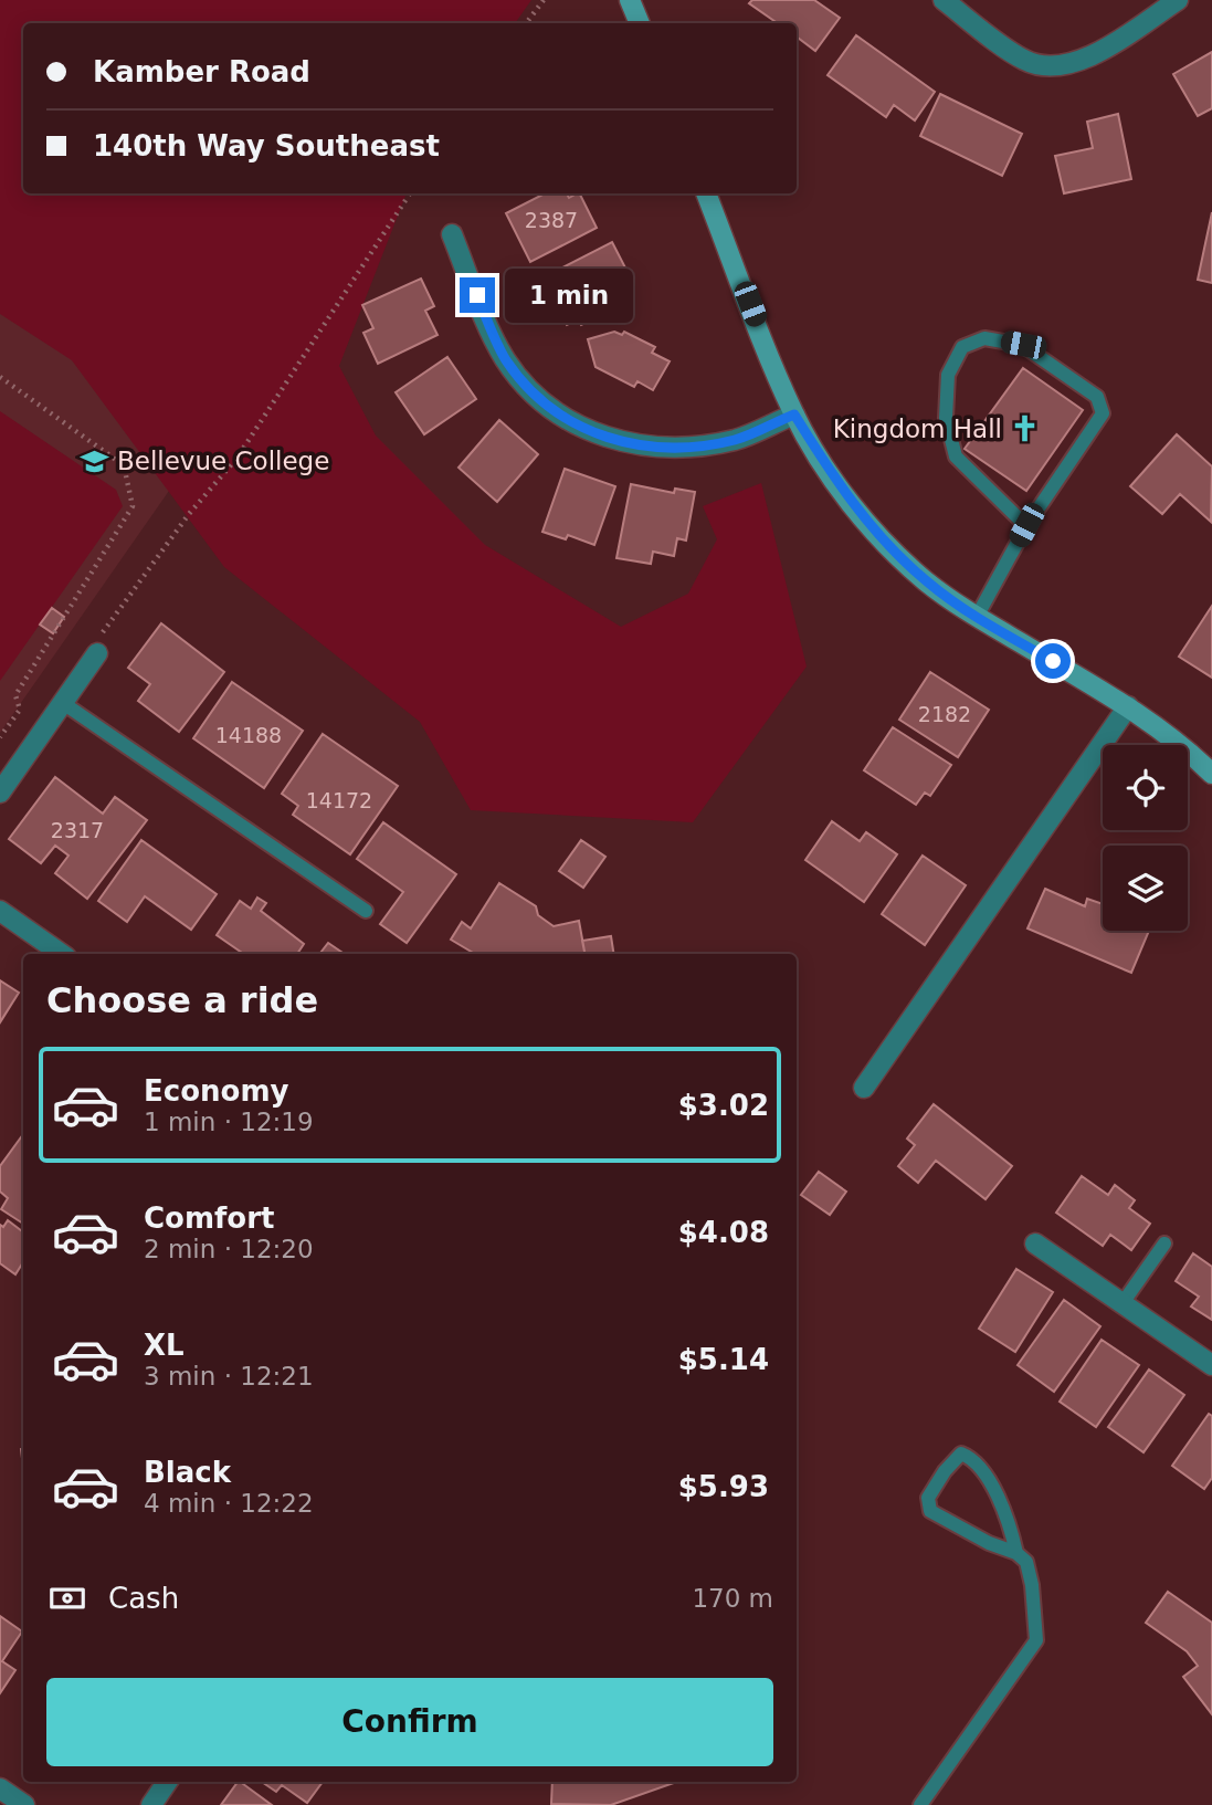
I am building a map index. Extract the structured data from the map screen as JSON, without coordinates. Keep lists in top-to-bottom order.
{
  "places": {
    "church": ["Kingdom Hall"],
    "school or university": ["Bellevue College"]
  },
  "house_numbers": [
    "2387",
    "2182",
    "14188",
    "14172",
    "2317"
  ],
  "page": {
    "banner": ["Kamber Road", "140th Way Southeast"],
    "bubble": "1 min",
    "heading": "Choose a ride",
    "list": [
      {
        "name": "Economy",
        "note": "1 min · 12:19",
        "value": "$3.02"
      },
      {
        "name": "Comfort",
        "note": "2 min · 12:20",
        "value": "$4.08"
      },
      {
        "name": "XL",
        "note": "3 min · 12:21",
        "value": "$5.14"
      },
      {
        "name": "Black",
        "note": "4 min · 12:22",
        "value": "$5.93"
      }
    ],
    "pay": ["Cash", "170 m"],
    "buttons": "Confirm"
  }
}
